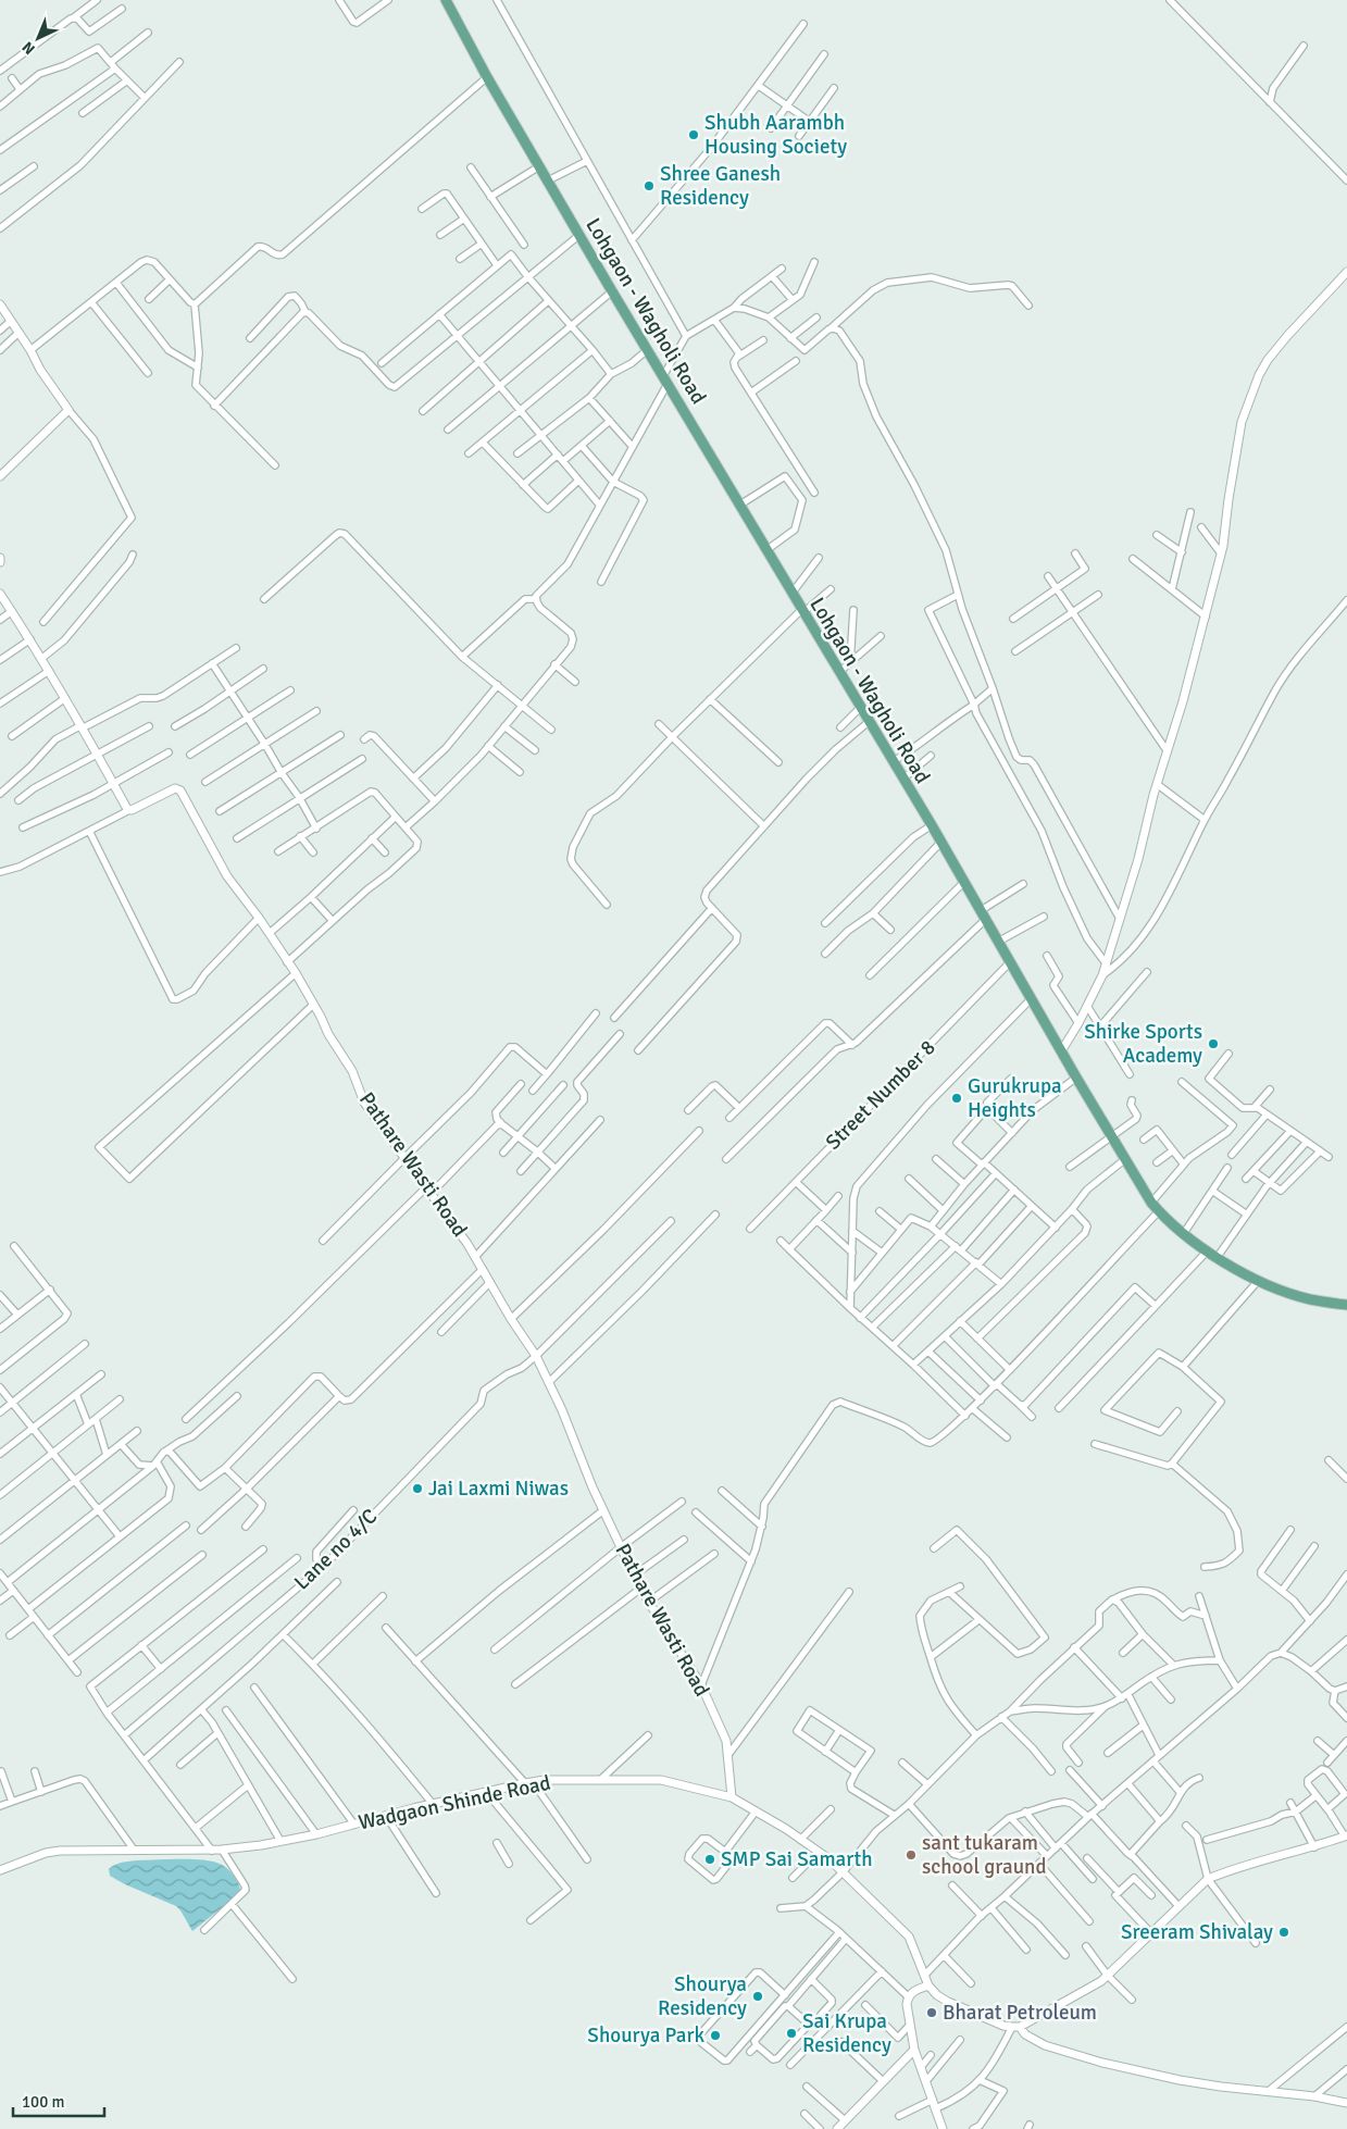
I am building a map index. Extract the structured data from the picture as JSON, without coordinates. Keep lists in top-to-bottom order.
{
  "streets": {
    "main road": ["Lohgaon - Wagholi Road"],
    "street": [
      "Street Number 8",
      "Pathare Wasti Road",
      "Lane no 4/C",
      "Wadgaon Shinde Road"
    ]
  },
  "crossings": [
    ["Lohgaon - Wagholi Road", "Street Number 8"],
    ["Pathare Wasti Road", "Lane no 4/C"],
    ["Pathare Wasti Road", "Wadgaon Shinde Road"]
  ],
  "places": [
    "Shubh Aarambh Housing Society",
    "Shree Ganesh Residency",
    "Shirke Sports Academy",
    "Gurukrupa Heights",
    "Jai Laxmi Niwas",
    "sant tukaram school graund",
    "SMP Sai Samarth",
    "Sreeram Shivalay",
    "Shourya Residency",
    "Bharat Petroleum",
    "Sai Krupa Residency",
    "Shourya Park"
  ],
  "scale_bar": "100 m",
  "north": "bottom left"
}
